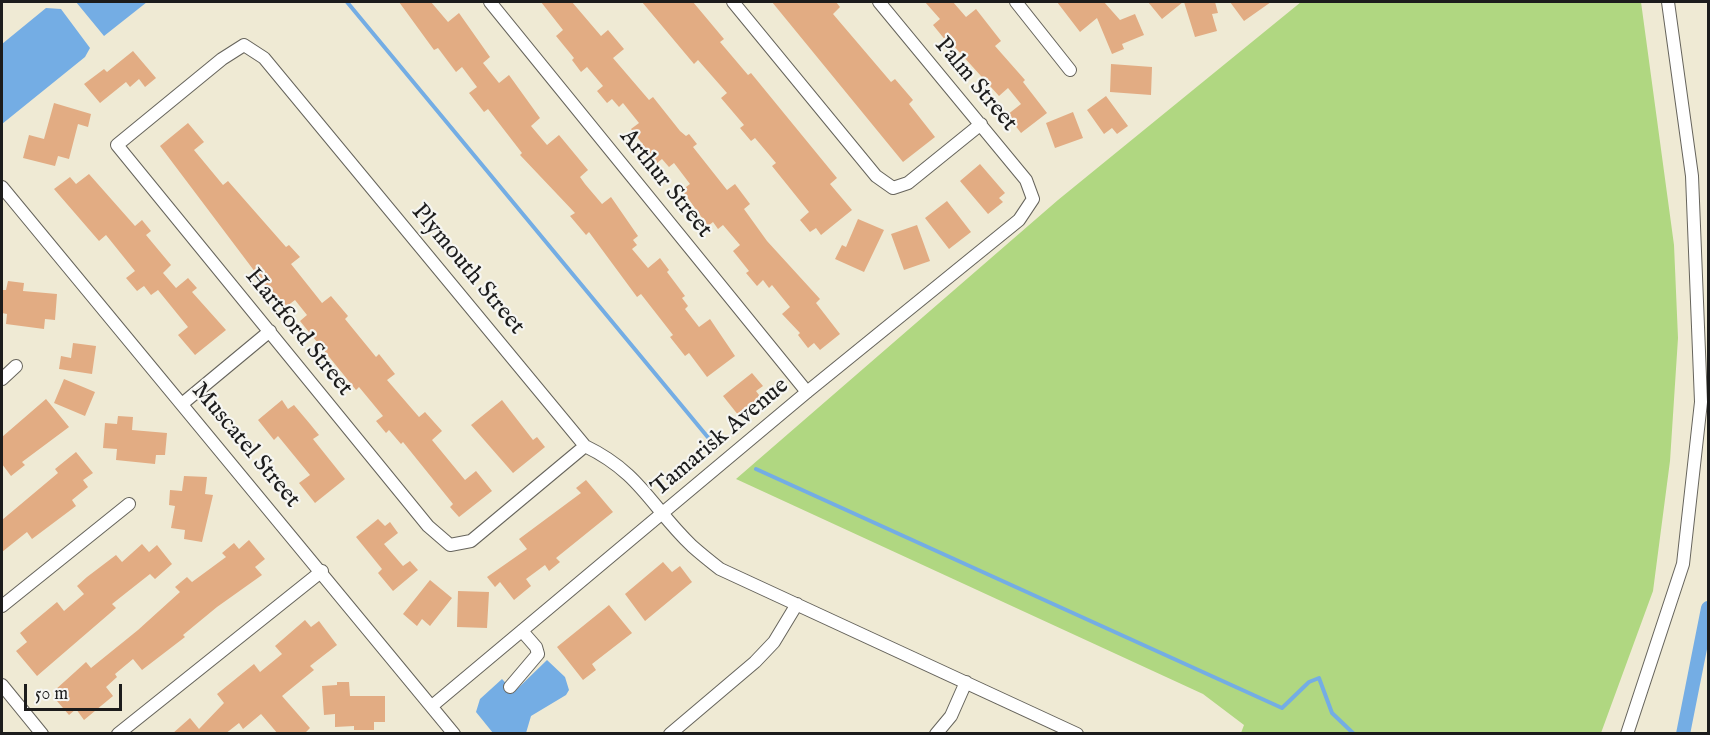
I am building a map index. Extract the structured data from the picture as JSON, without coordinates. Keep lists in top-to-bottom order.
{
  "streets": {
    "street": [
      "Palm Street",
      "Arthur Street",
      "Plymouth Street",
      "Hartford Street",
      "Tamarisk Avenue",
      "Muscatel Street"
    ]
  },
  "crossings": [
    ["Palm Street", "Tamarisk Avenue"],
    ["Arthur Street", "Tamarisk Avenue"],
    ["Plymouth Street", "Hartford Street"],
    ["Plymouth Street", "Tamarisk Avenue"],
    ["Tamarisk Avenue", "Muscatel Street"]
  ],
  "scale_bar": "50 m"
}
